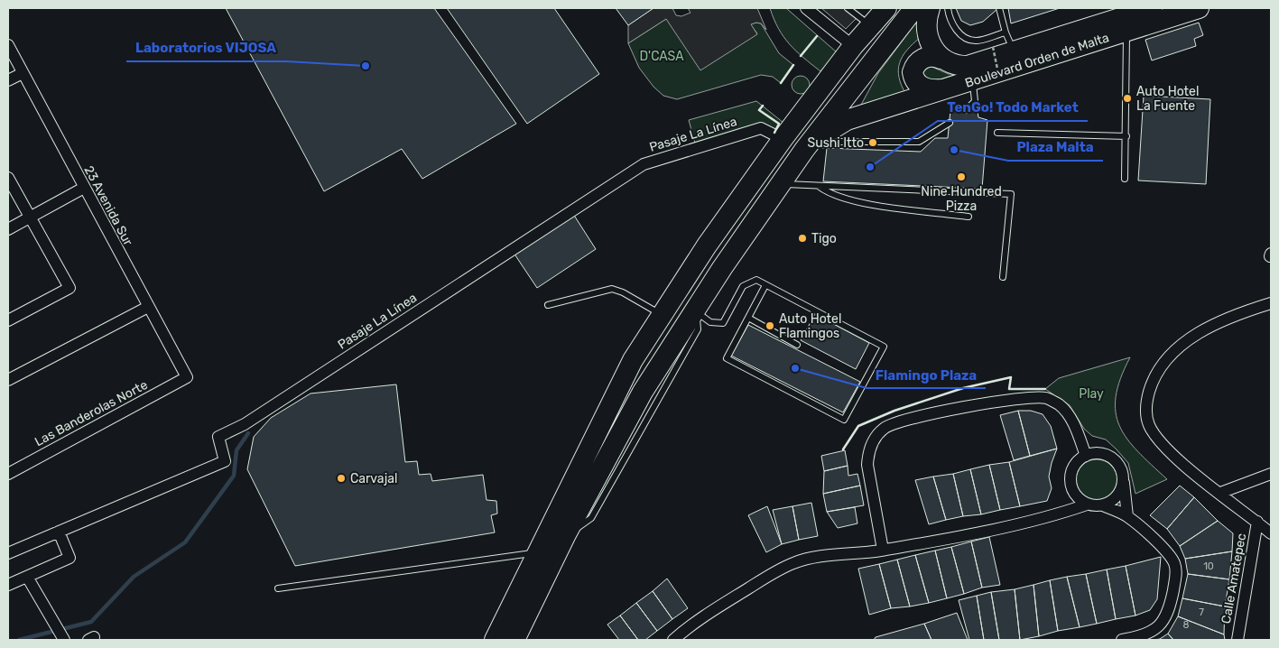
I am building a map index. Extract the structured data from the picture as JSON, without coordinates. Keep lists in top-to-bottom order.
{
  "streets": {
    "highway": ["Boulevard Orden de Malta"],
    "street": [
      "Pasaje La Línea",
      "23 Avenida Sur",
      "Las Banderolas Norte",
      "Calle Amatepec"
    ]
  },
  "crossings": [
    ["23 Avenida Sur", "Las Banderolas Norte"]
  ],
  "parks": ["D'CASA", "Play"],
  "places": [
    "Laboratorios VIJOSA",
    "Auto Hotel La Fuente",
    "Sushi Itto",
    "Plaza Malta",
    "TenGo! Todo Market",
    "Nine Hundred Pizza",
    "Tigo",
    "Auto Hotel Flamingos",
    "Flamingo Plaza",
    "Carvajal"
  ],
  "house_numbers": ["10", "7", "8"]
}
